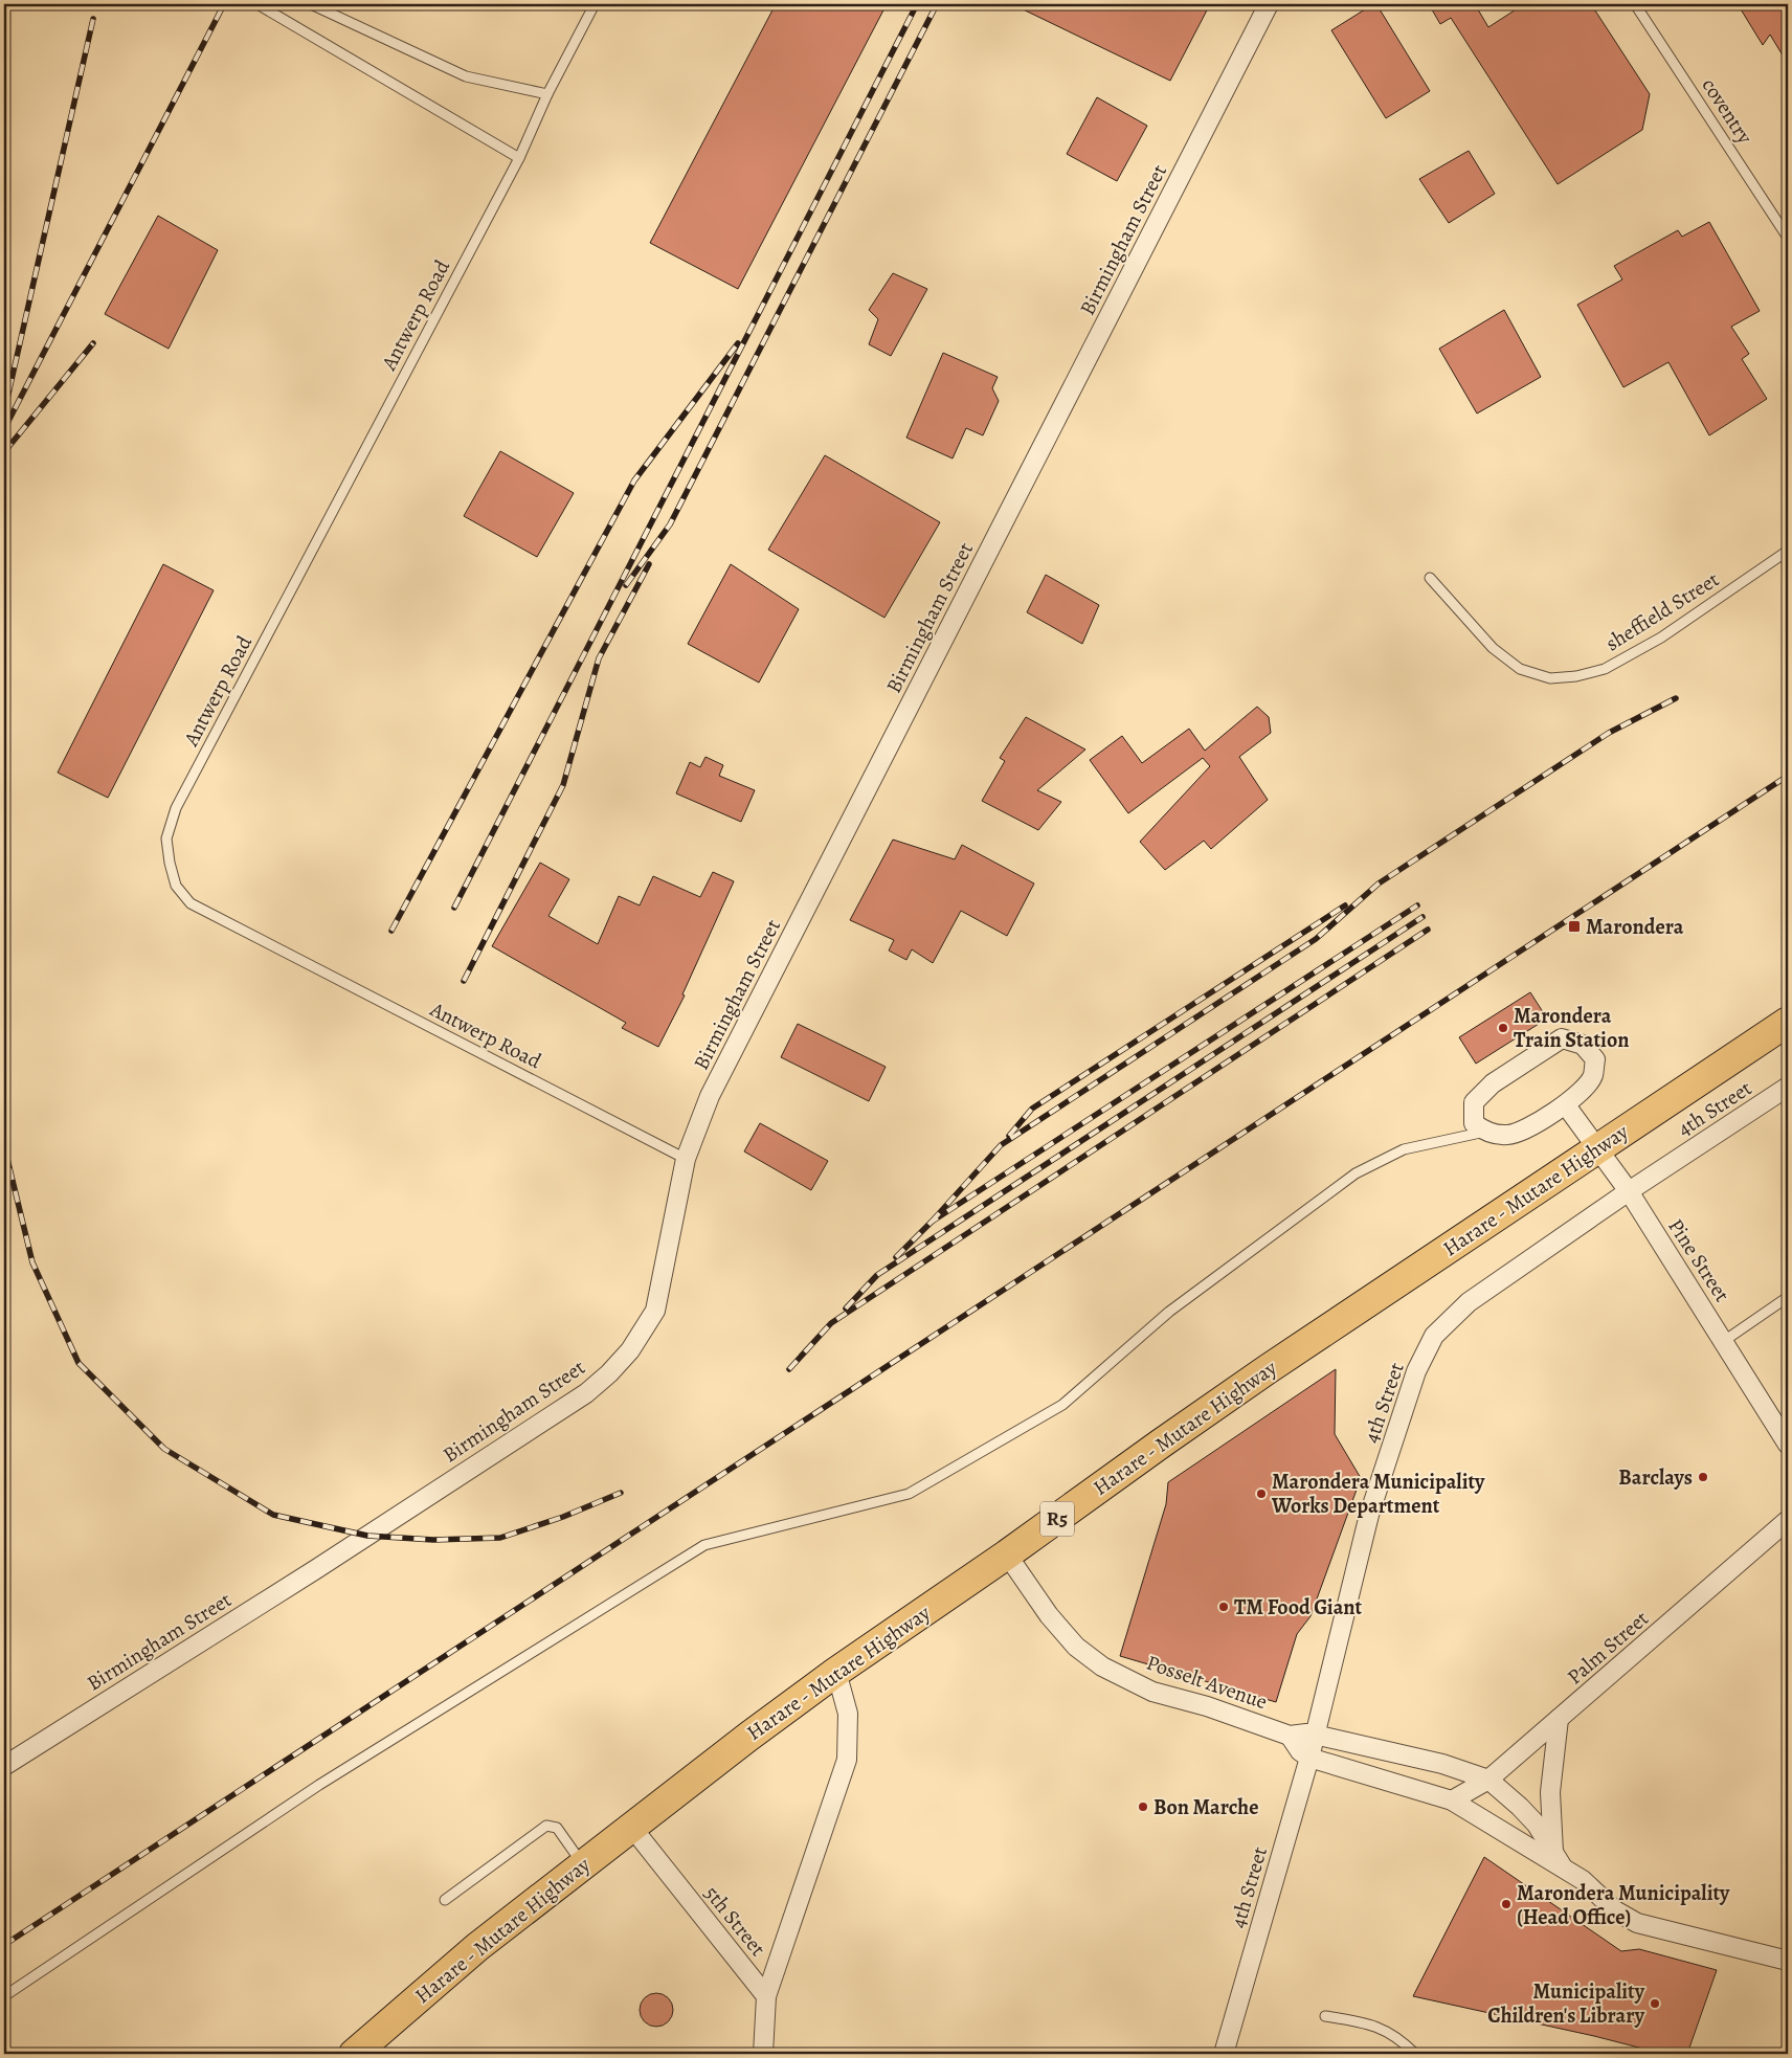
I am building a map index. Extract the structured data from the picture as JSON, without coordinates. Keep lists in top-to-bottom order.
{
  "streets": {
    "highway": ["Harare - Mutare Highway", "R5"],
    "street": [
      "Birmingham Street",
      "4th Street",
      "Pine Street",
      "Palm Street",
      "Posselt Avenue",
      "5th Street"
    ],
    "lane": ["coventry", "Antwerp Road", "sheffield Street"]
  },
  "crossings": [
    ["Birmingham Street", "Antwerp Road"],
    ["4th Street", "Pine Street"],
    ["4th Street", "Posselt Avenue"],
    ["Harare - Mutare Highway", "Pine Street"],
    ["Harare - Mutare Highway", "Posselt Avenue"],
    ["Harare - Mutare Highway", "5th Street"],
    ["Palm Street", "Posselt Avenue"]
  ],
  "places": {
    "transit": ["Marondera"],
    "other": [
      "Marondera Train Station",
      "Barclays",
      "Marondera Municipality Works Department",
      "TM Food Giant",
      "Bon Marche",
      "Marondera Municipality (Head Office)",
      "Municipality Children's Library"
    ]
  }
}
